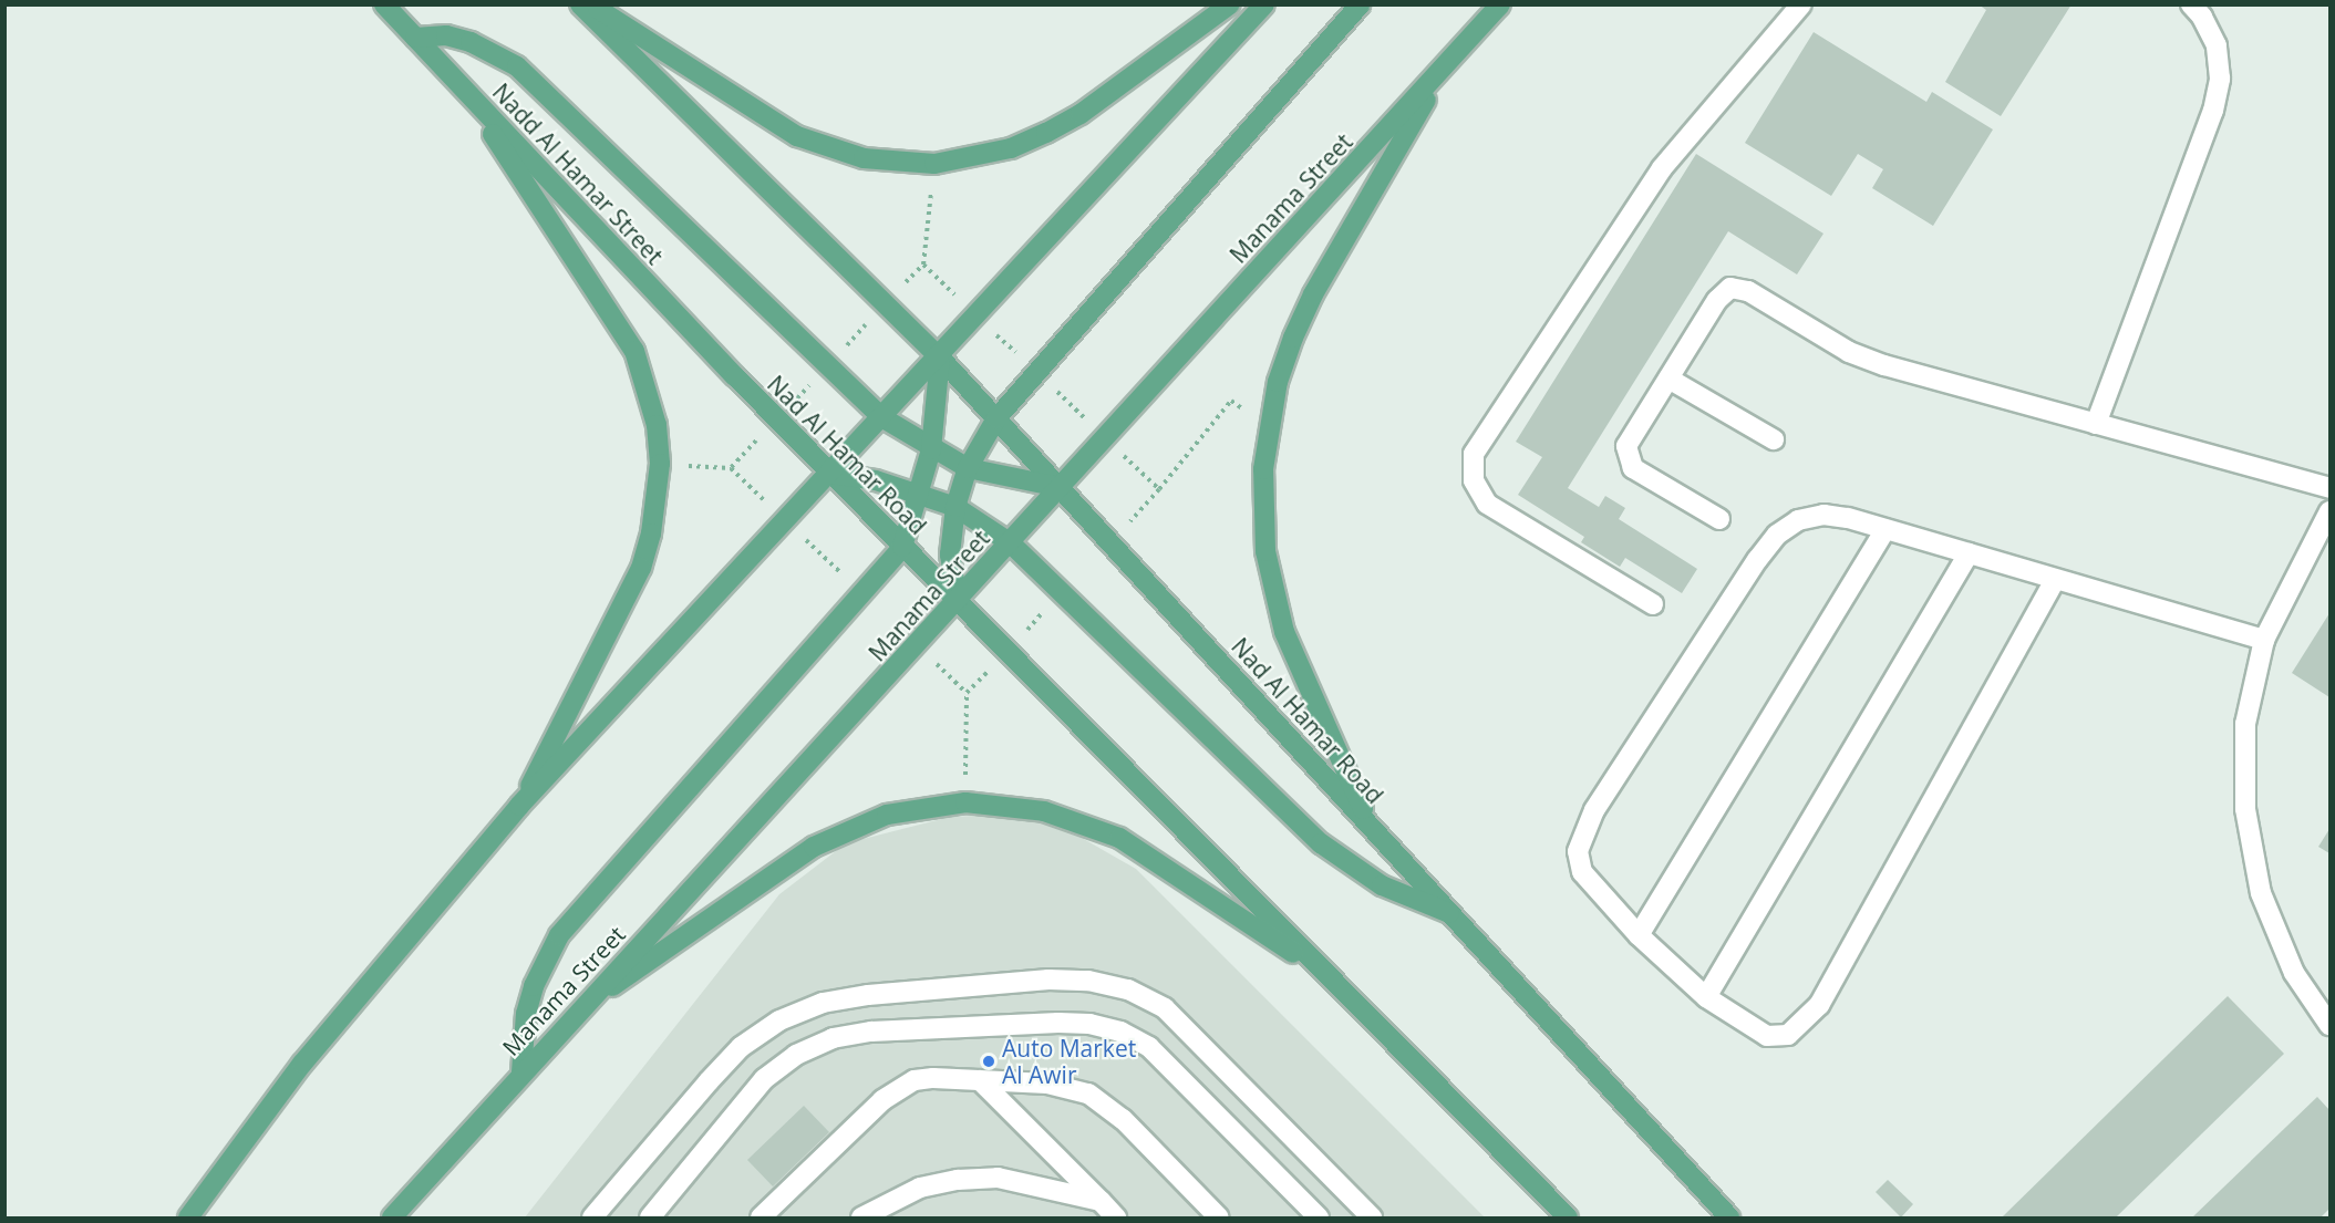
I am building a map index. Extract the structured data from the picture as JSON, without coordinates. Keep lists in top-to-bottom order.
{
  "streets": {
    "main road": ["Nadd Al Hamar Street", "Manama Street", "Nad Al Hamar Road"]
  },
  "crossings": [
    ["Nadd Al Hamar Street", "Nad Al Hamar Road"],
    ["Manama Street", "Nad Al Hamar Road"]
  ],
  "places": ["Auto Market Al Awir"]
}
